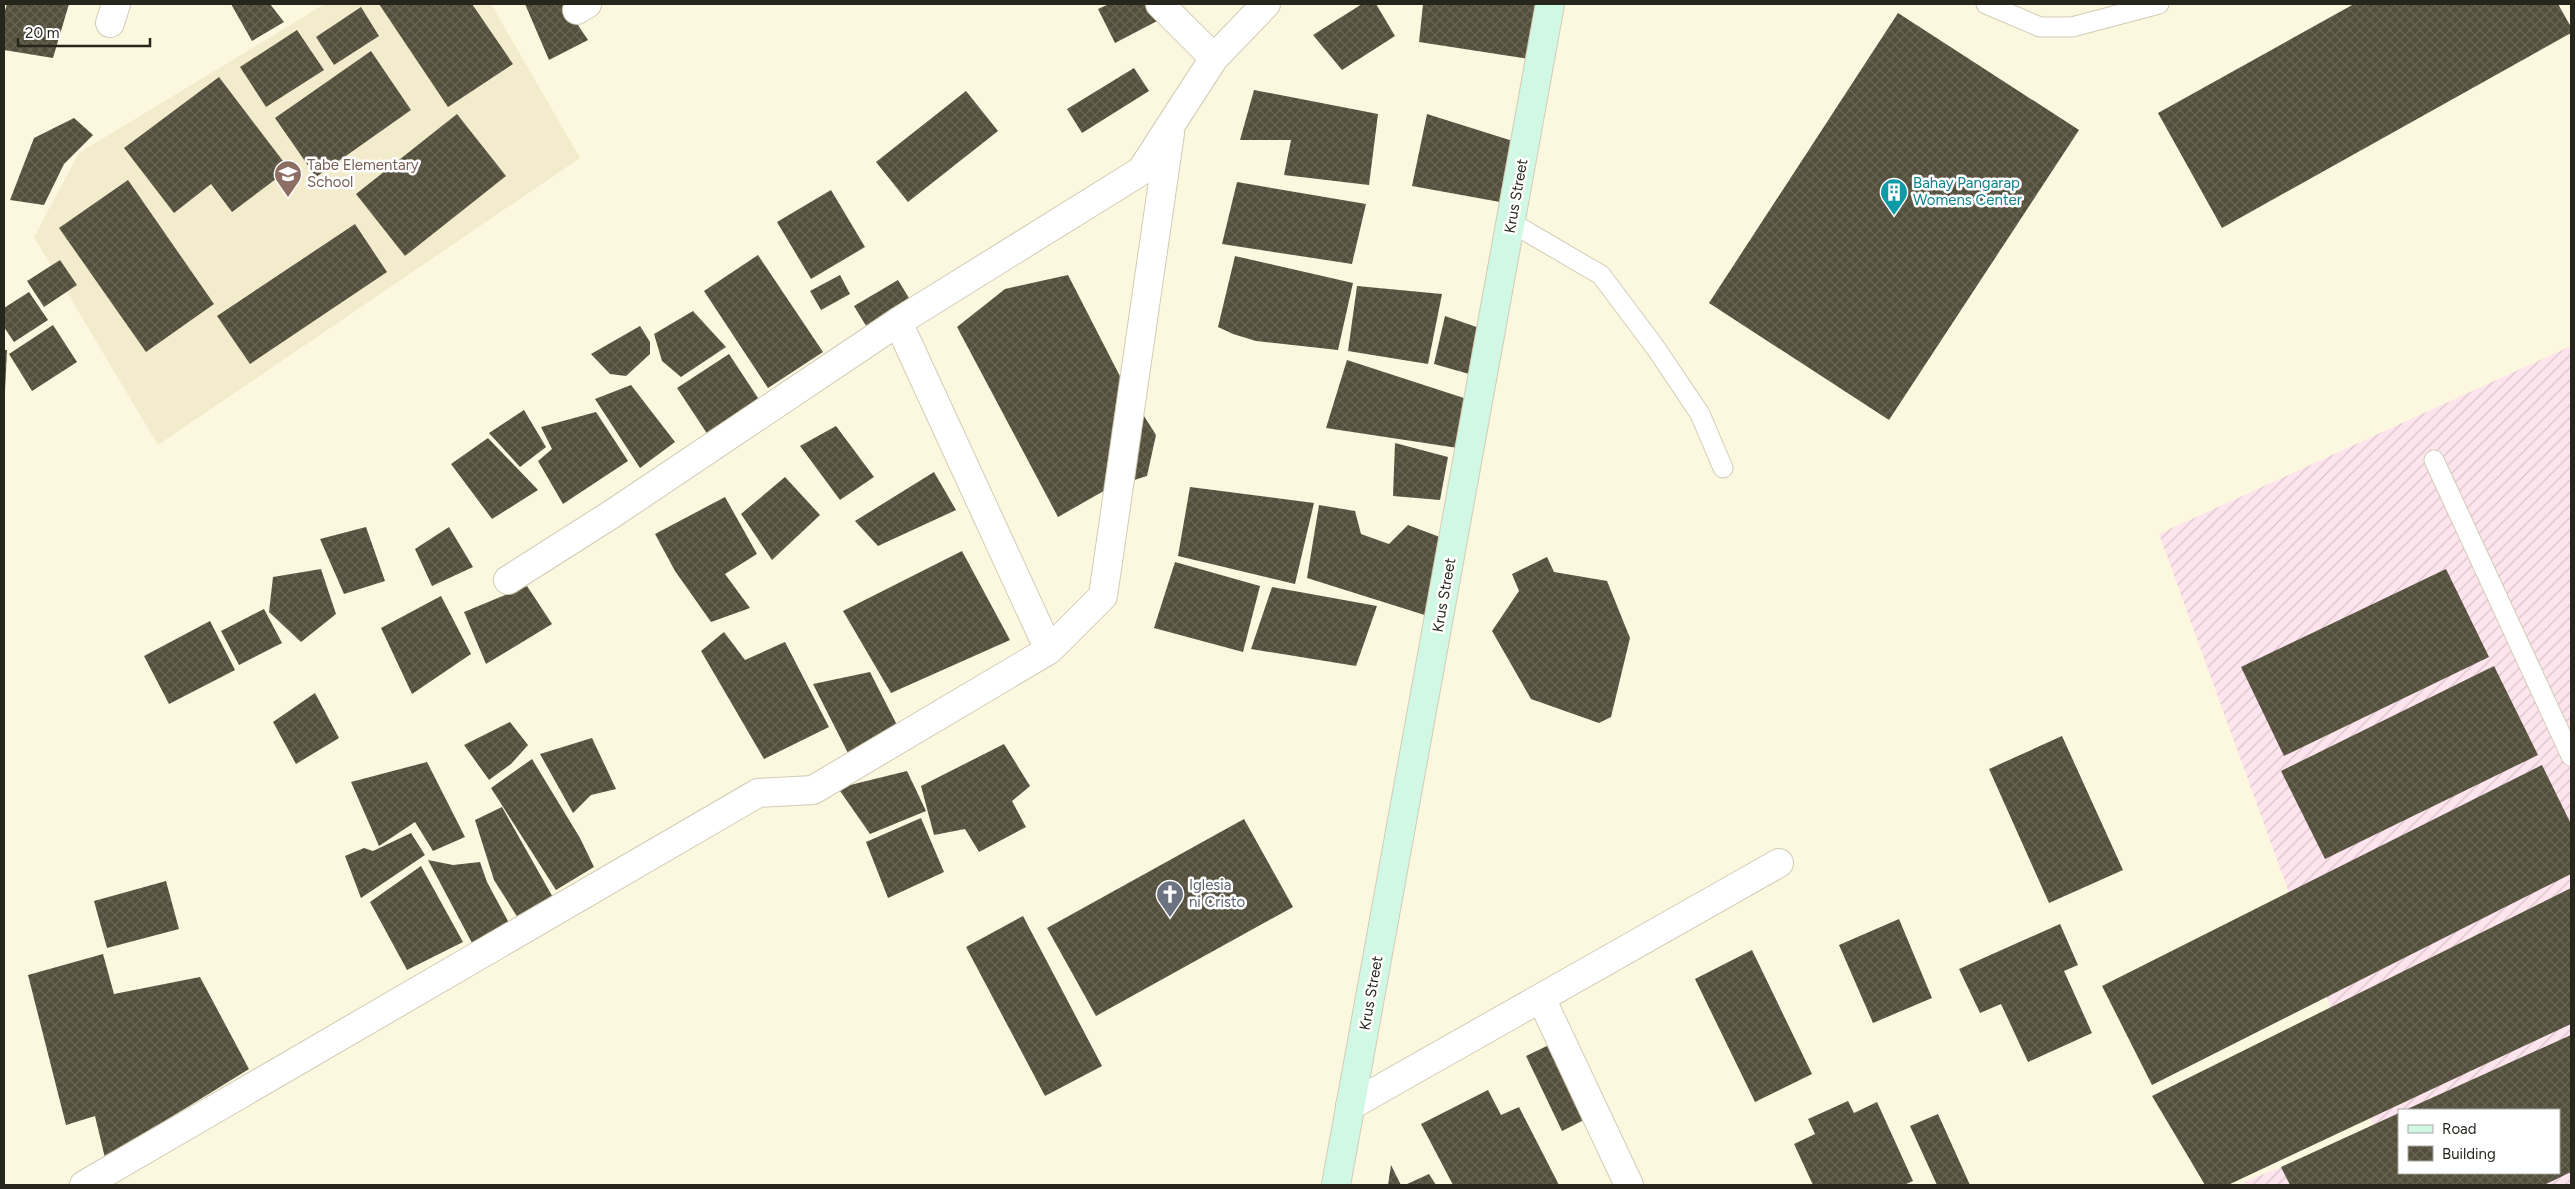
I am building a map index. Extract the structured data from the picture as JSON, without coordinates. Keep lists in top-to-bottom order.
{
  "streets": {
    "main road": ["Krus Street"]
  },
  "places": {
    "school or university": ["Tabe Elementary School"],
    "building": ["Bahay Pangarap Womens Center"],
    "church": ["Iglesia ni Cristo"]
  },
  "legend": ["Road", "Building"],
  "scale_bar": "20 m"
}
